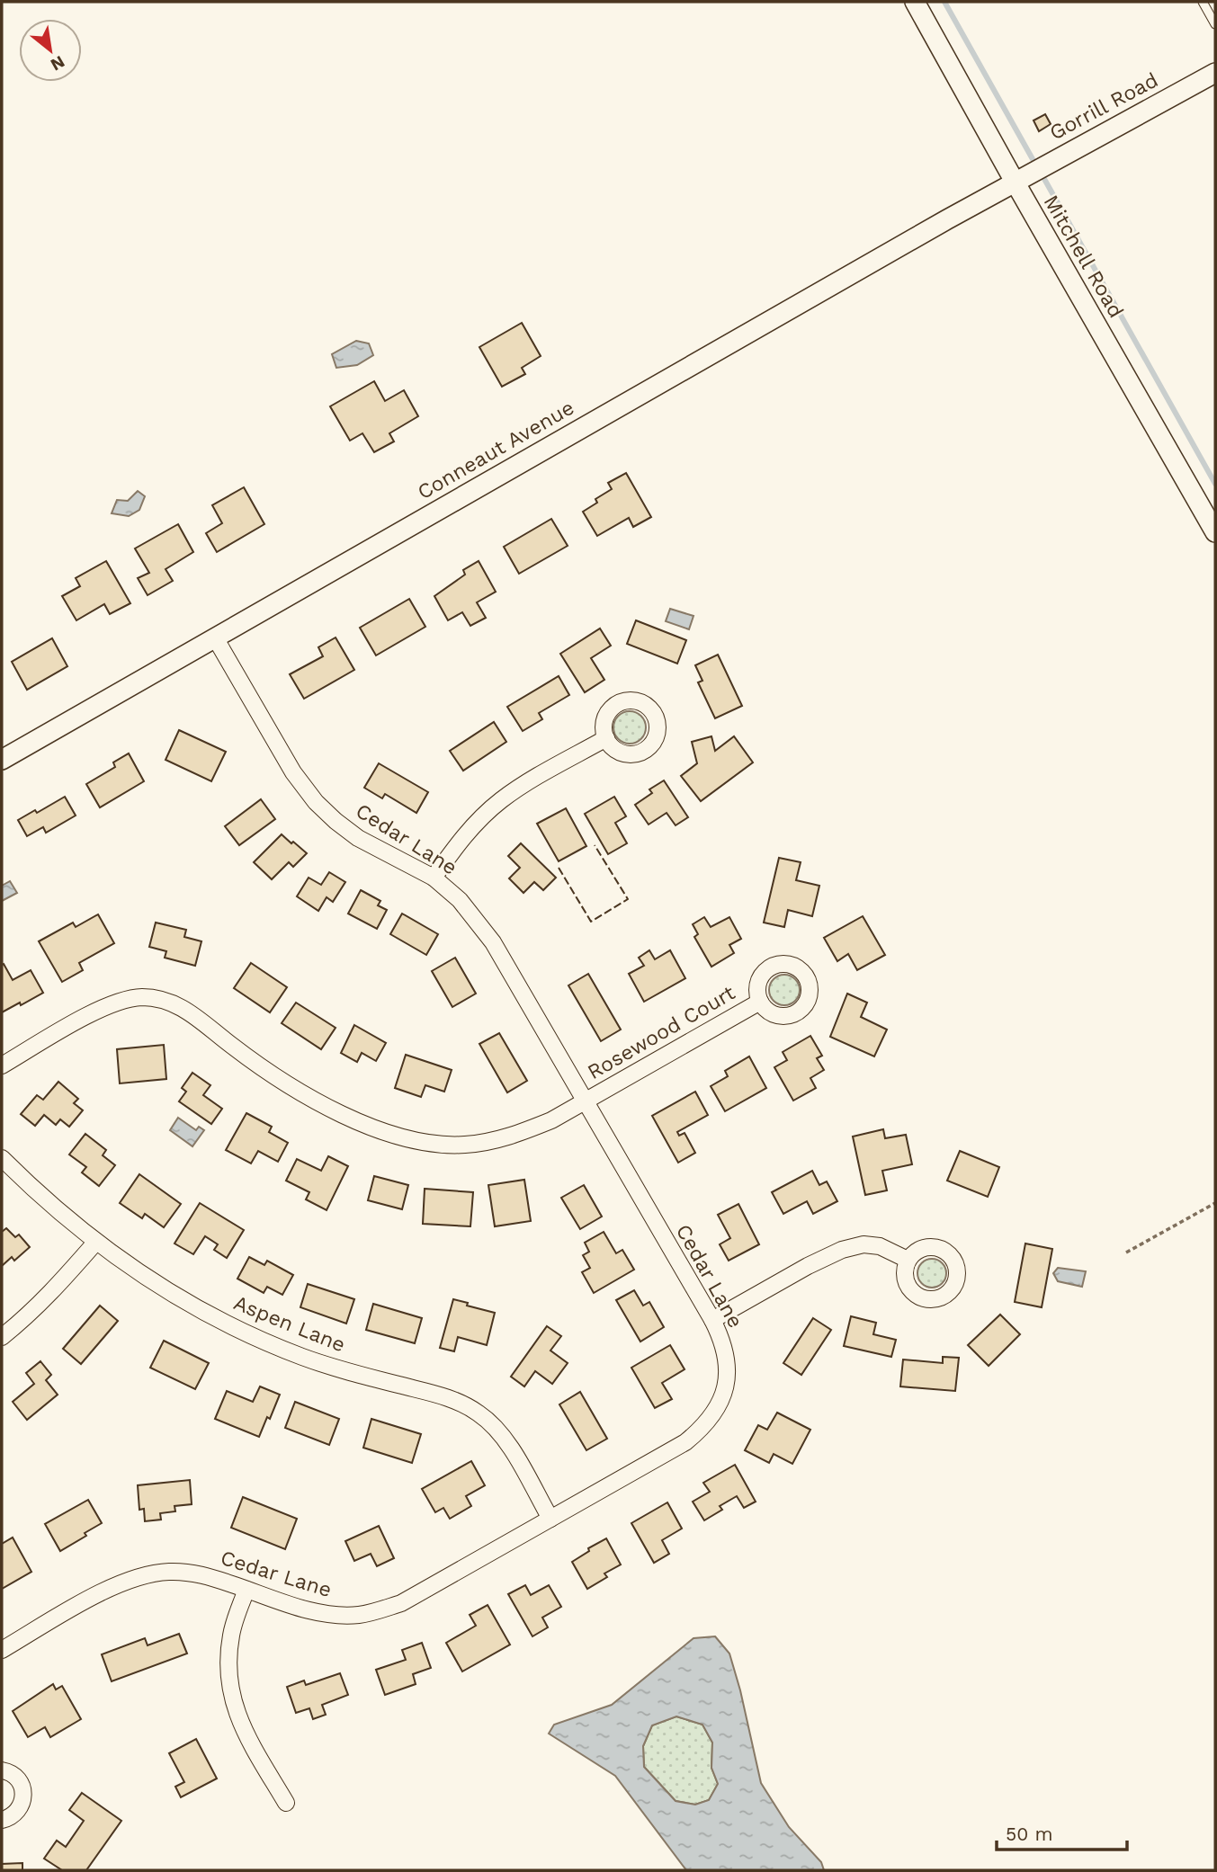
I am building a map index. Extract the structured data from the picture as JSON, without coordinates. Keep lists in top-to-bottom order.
{
  "streets": {
    "street": [
      "Gorrill Road",
      "Mitchell Road",
      "Conneaut Avenue",
      "Cedar Lane",
      "Rosewood Court",
      "Aspen Lane"
    ]
  },
  "crossings": [
    ["Gorrill Road", "Mitchell Road"],
    ["Gorrill Road", "Conneaut Avenue"],
    ["Mitchell Road", "Conneaut Avenue"],
    ["Conneaut Avenue", "Cedar Lane"],
    ["Cedar Lane", "Rosewood Court"],
    ["Cedar Lane", "Aspen Lane"]
  ],
  "scale_bar": "50 m",
  "north": "bottom right"
}
